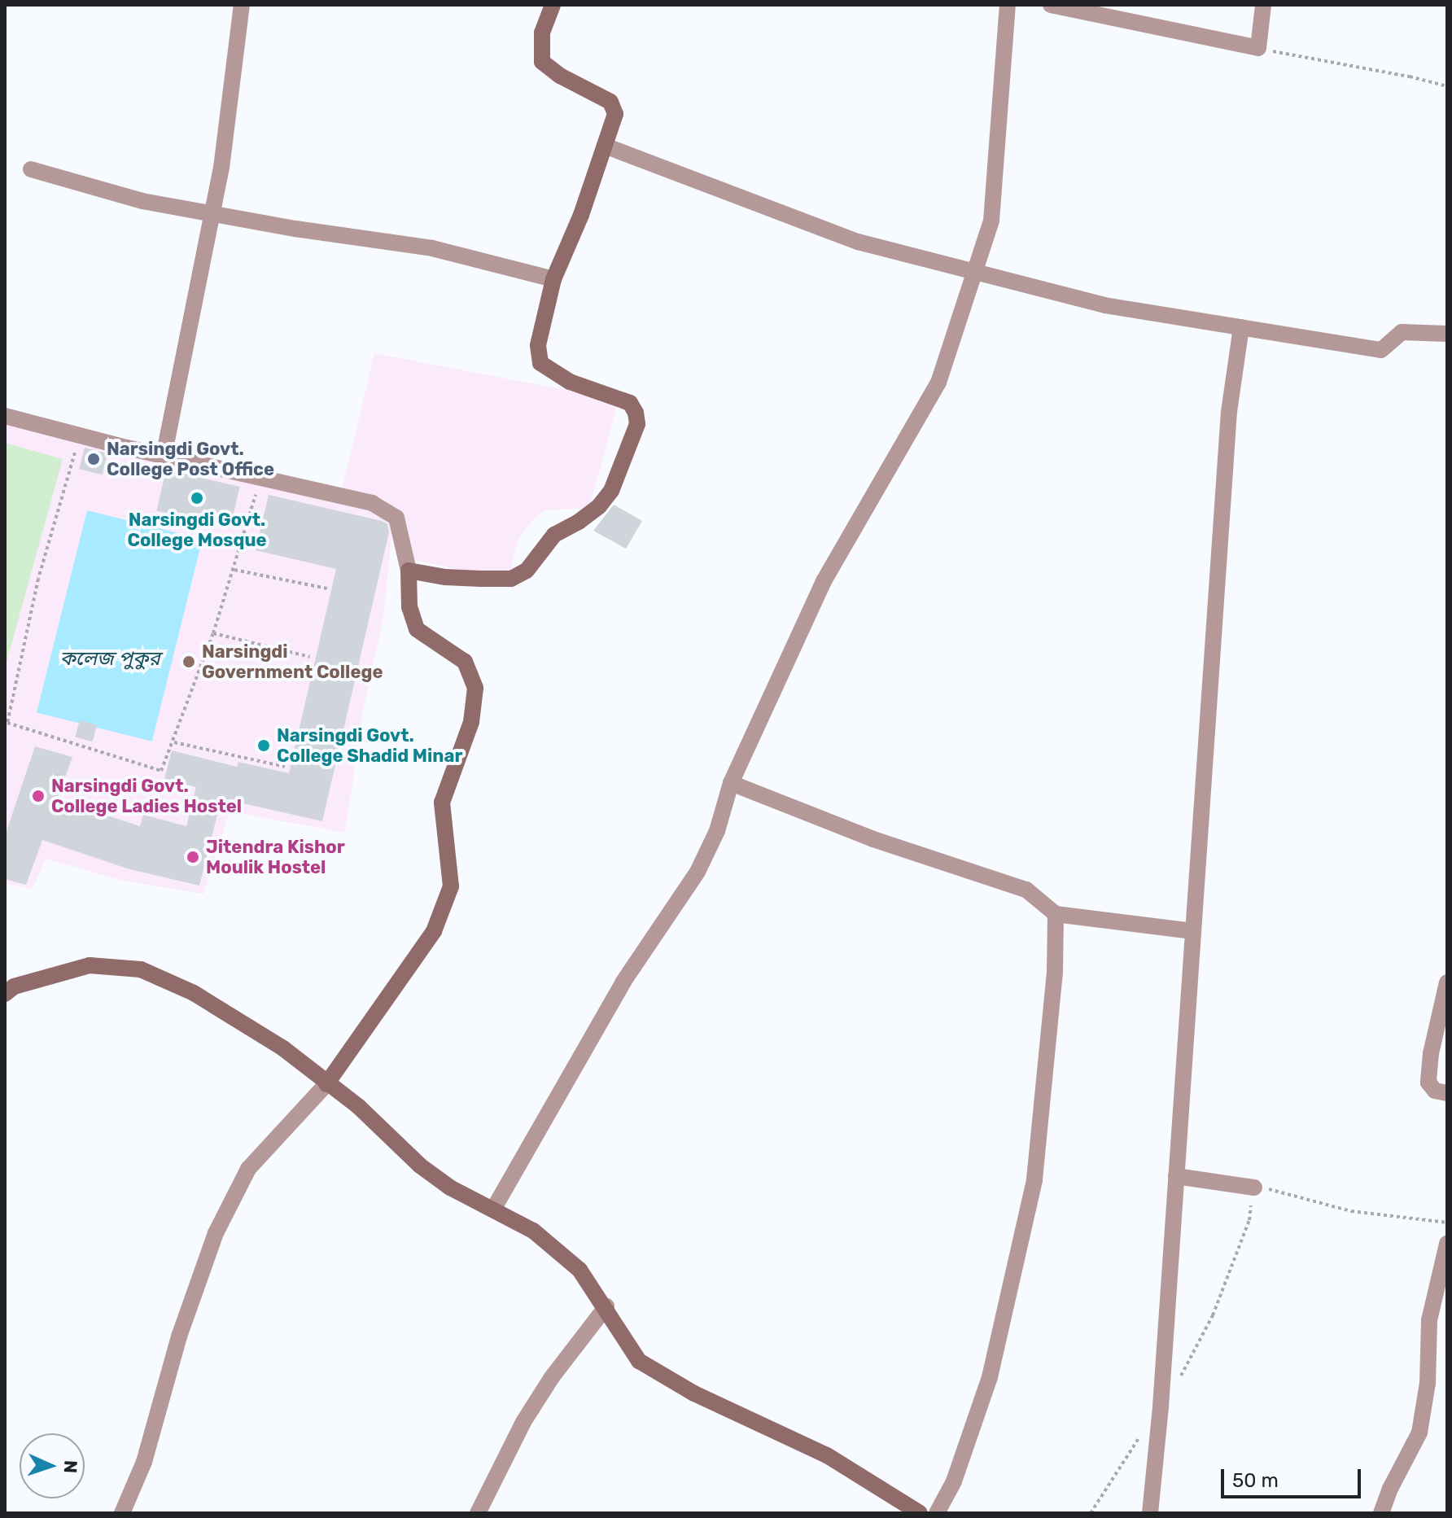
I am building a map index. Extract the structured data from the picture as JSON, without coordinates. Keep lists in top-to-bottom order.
{
  "water": ["কলেজ পুকুর"],
  "places": [
    "Narsingdi Govt. College Post Office",
    "Narsingdi Govt. College Mosque",
    "Narsingdi Government College",
    "Narsingdi Govt. College Shadid Minar",
    "Narsingdi Govt. College Ladies Hostel",
    "Jitendra Kishor Moulik Hostel"
  ],
  "scale_bar": "50 m",
  "north": "right"
}
